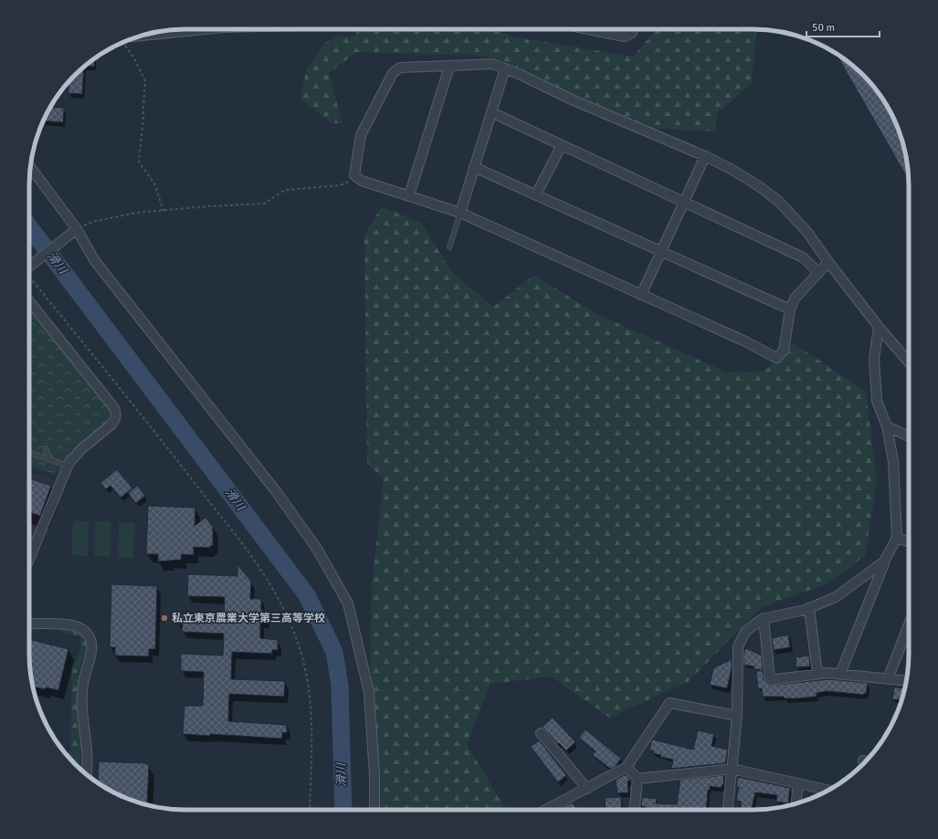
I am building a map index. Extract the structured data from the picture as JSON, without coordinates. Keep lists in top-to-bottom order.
{
  "water": ["滑川"],
  "places": ["私立東京農業大学第三高等学校"],
  "scale_bar": "50 m"
}
